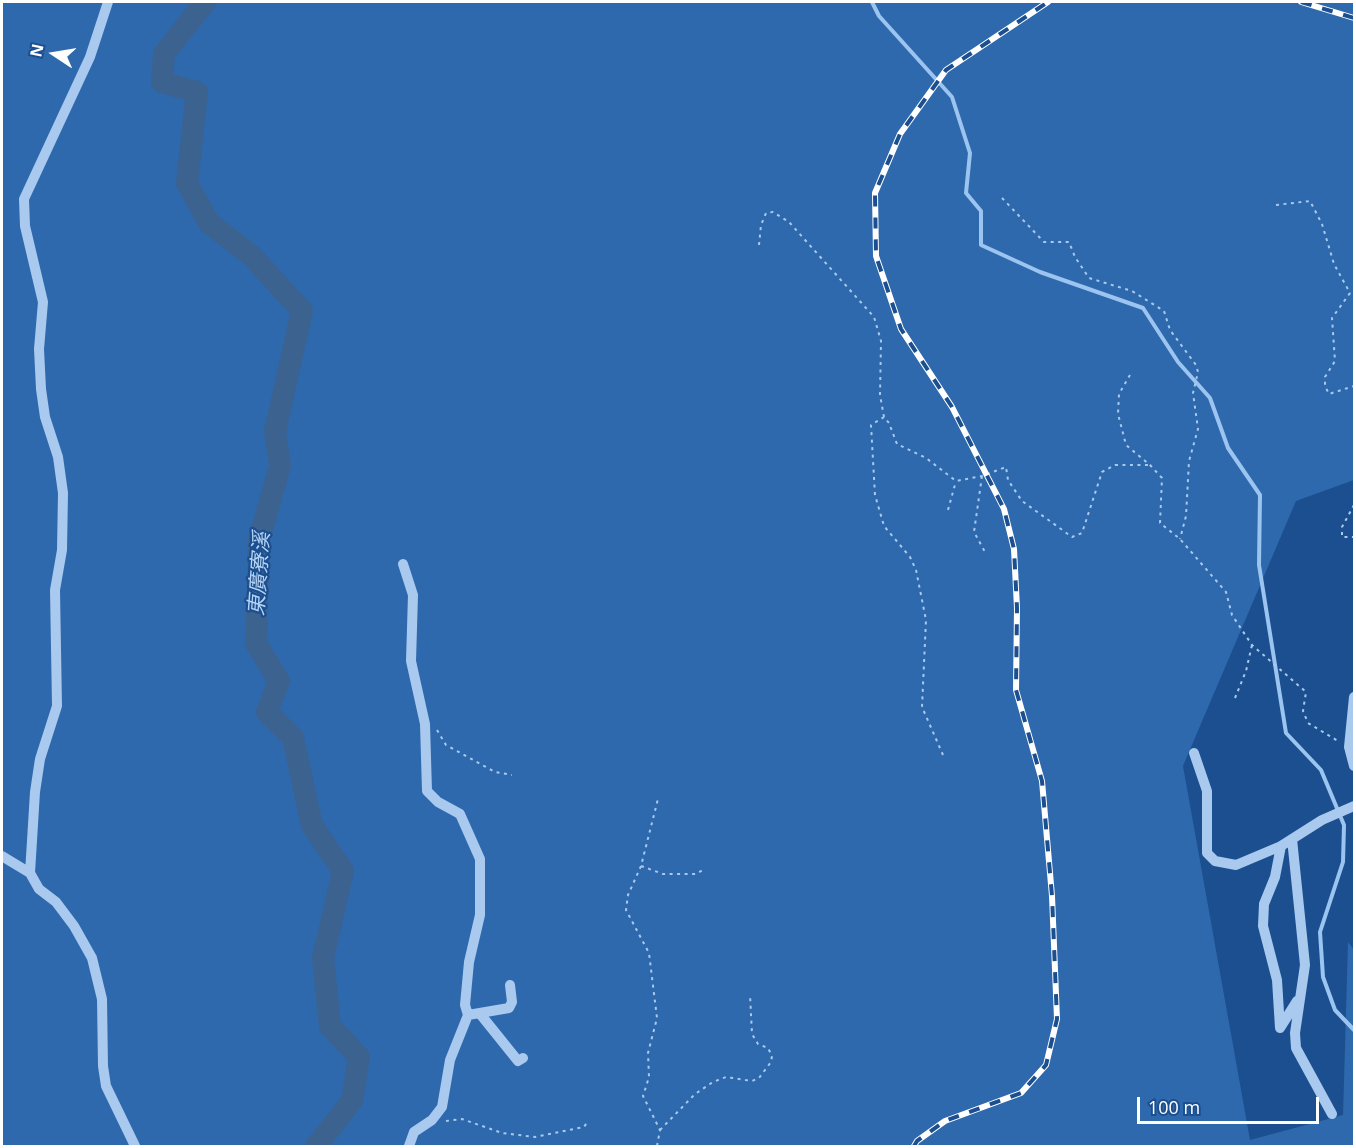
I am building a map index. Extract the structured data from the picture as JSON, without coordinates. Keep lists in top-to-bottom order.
{
  "water": ["東廣寮溪"],
  "scale_bar": "100 m",
  "north": "left"
}
